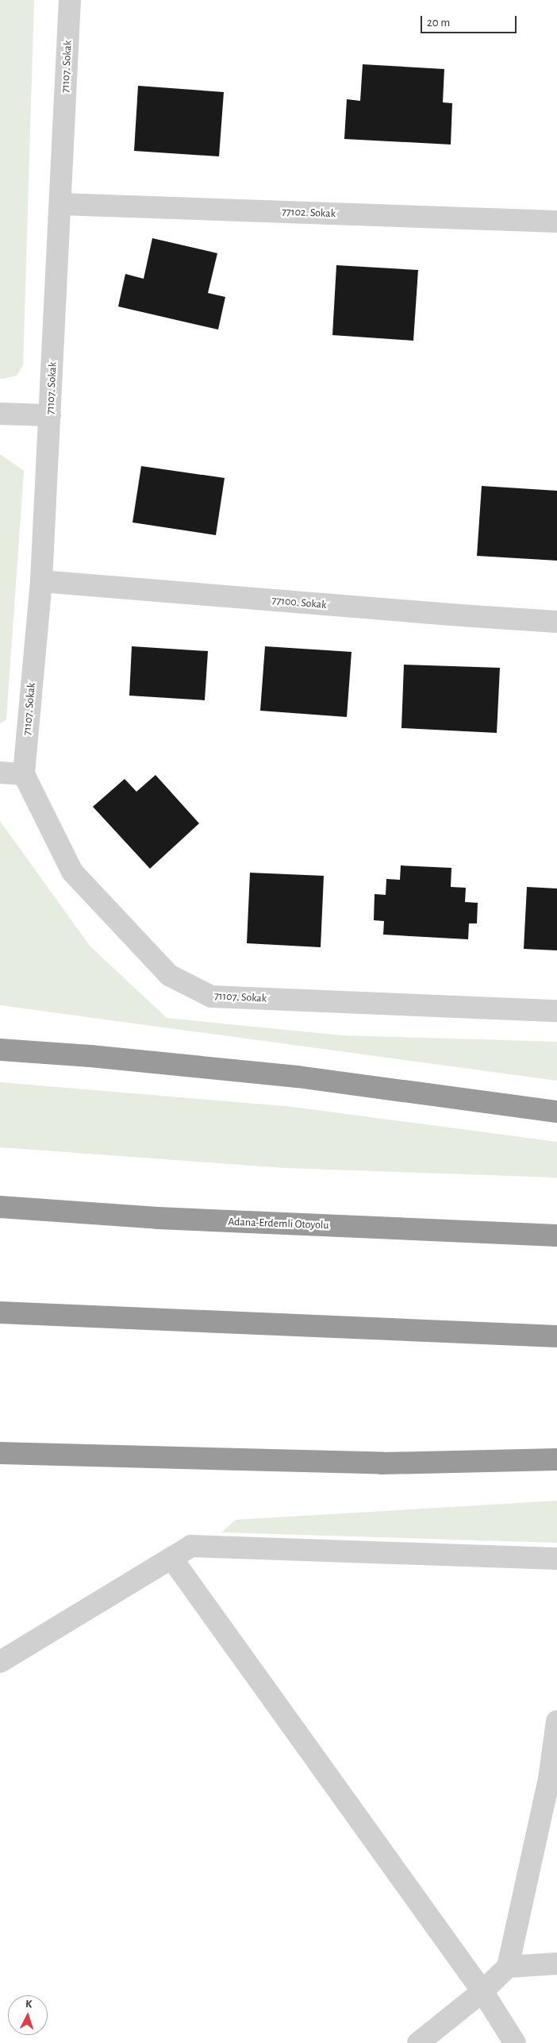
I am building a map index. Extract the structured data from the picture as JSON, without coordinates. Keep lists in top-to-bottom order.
{
  "streets": {
    "highway": ["Adana-Erdemli Otoyolu"],
    "street": ["71107. Sokak", "77102. Sokak", "77100. Sokak"]
  },
  "crossings": [
    ["71107. Sokak", "77102. Sokak"],
    ["71107. Sokak", "77100. Sokak"]
  ],
  "scale_bar": "20 m",
  "north": "top"
}
